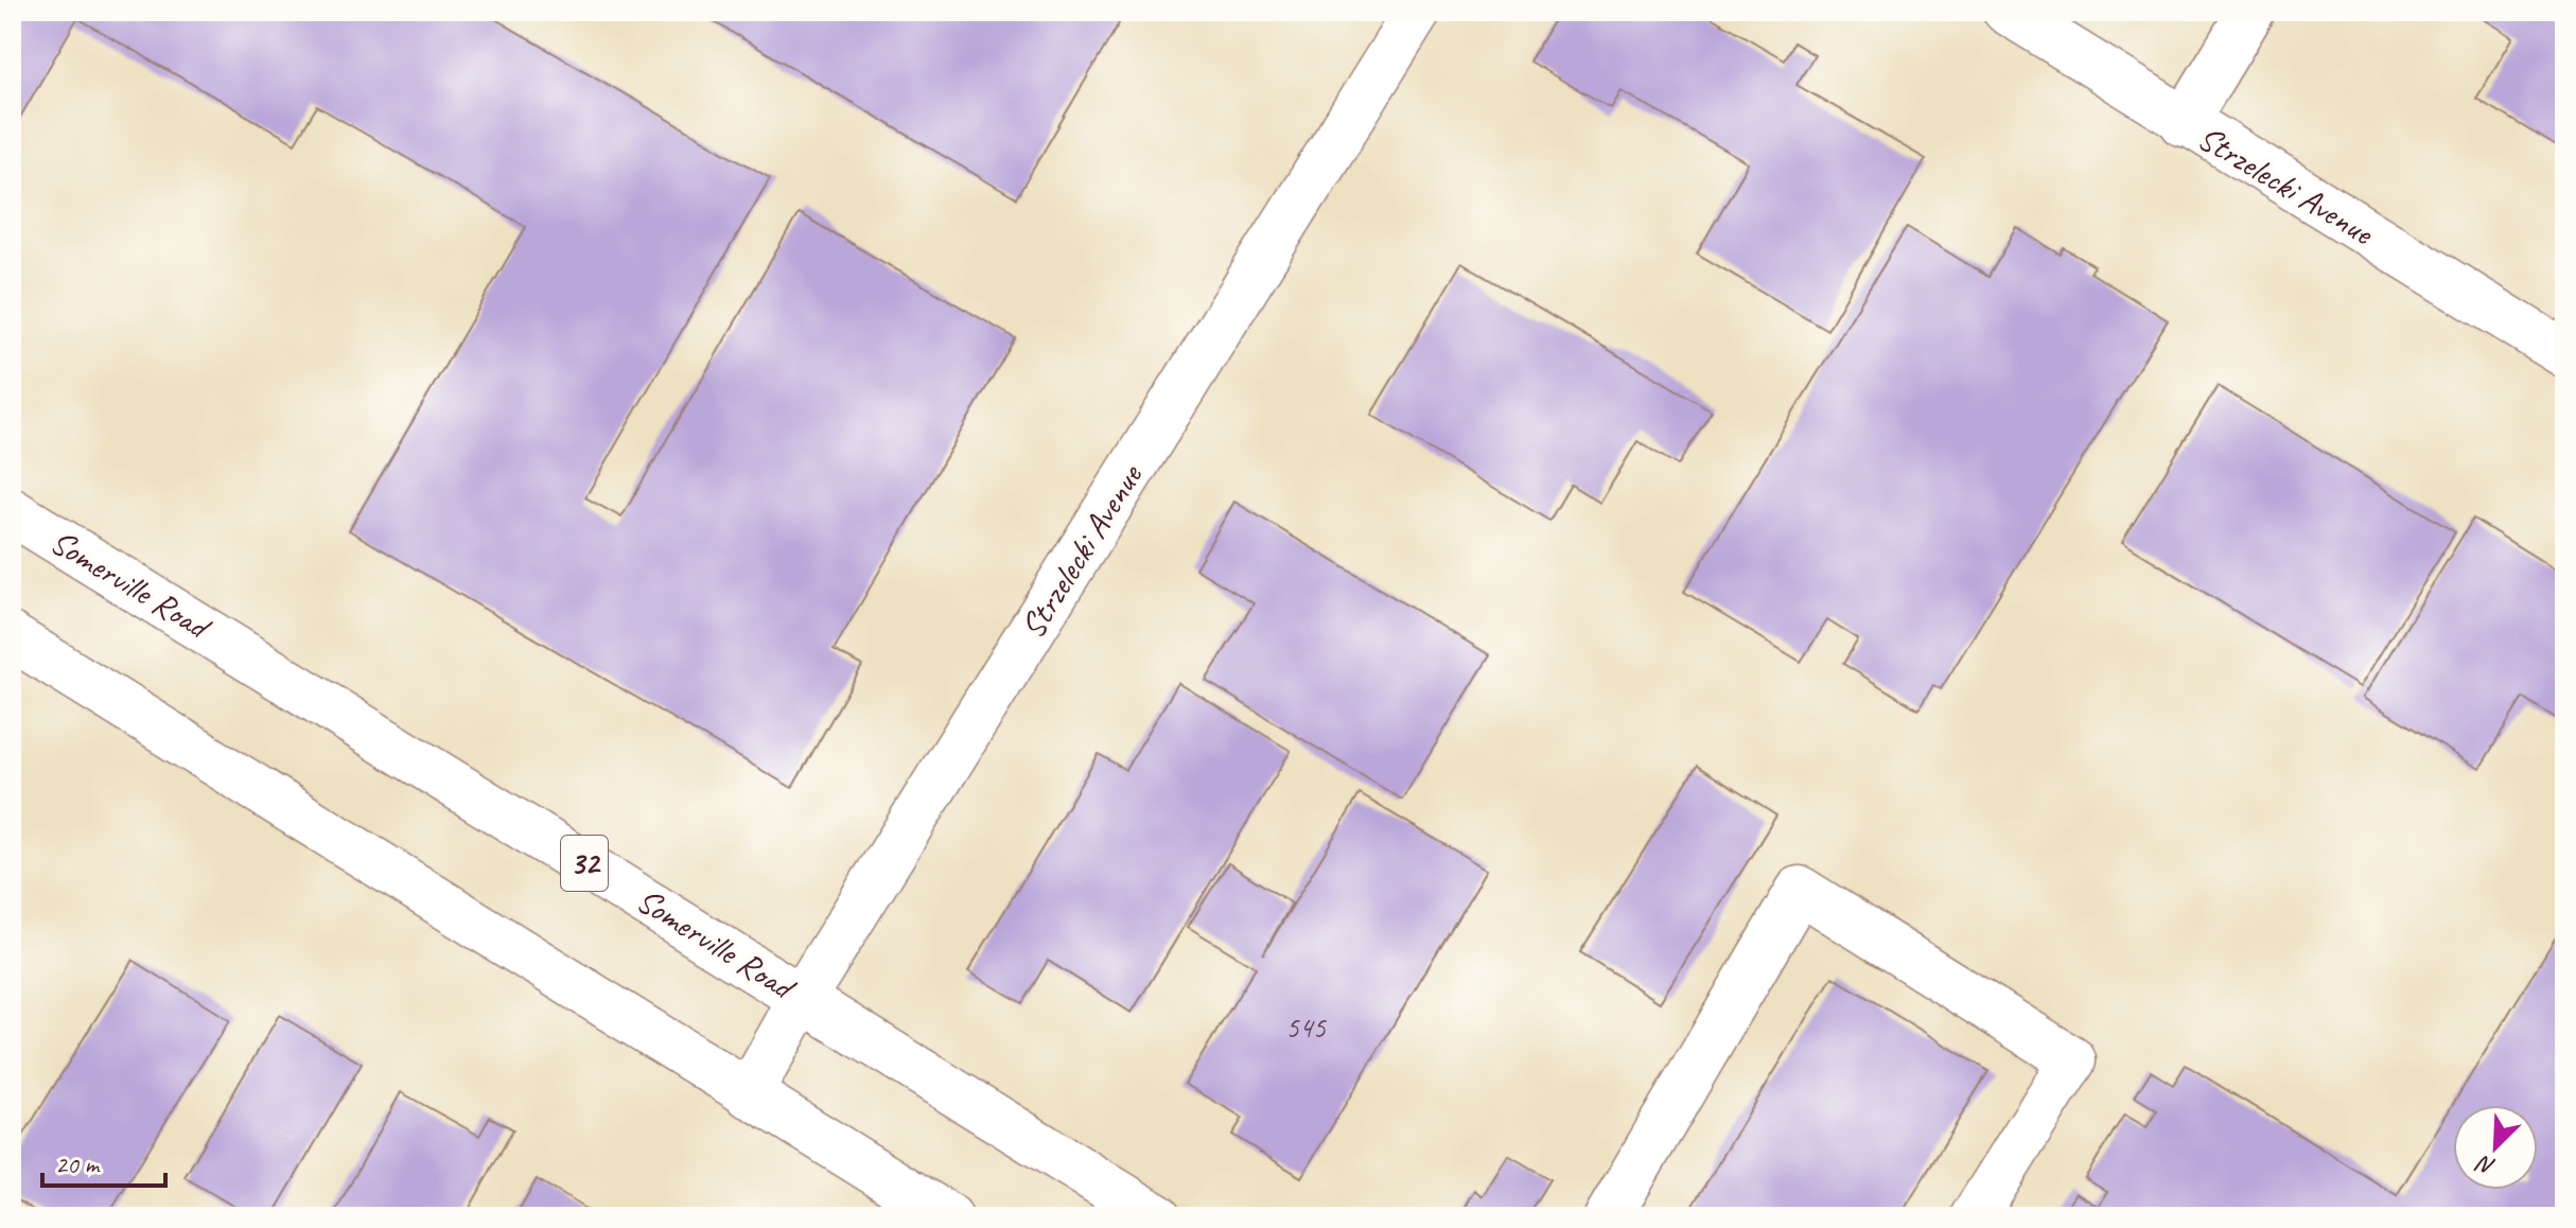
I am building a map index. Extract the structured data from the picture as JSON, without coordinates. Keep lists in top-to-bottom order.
{
  "streets": {
    "main road": ["Strzelecki Avenue", "Somerville Road", "32"]
  },
  "crossings": [
    ["Strzelecki Avenue", "Somerville Road"]
  ],
  "house_numbers": ["545"],
  "scale_bar": "20 m",
  "north": "bottom left"
}
